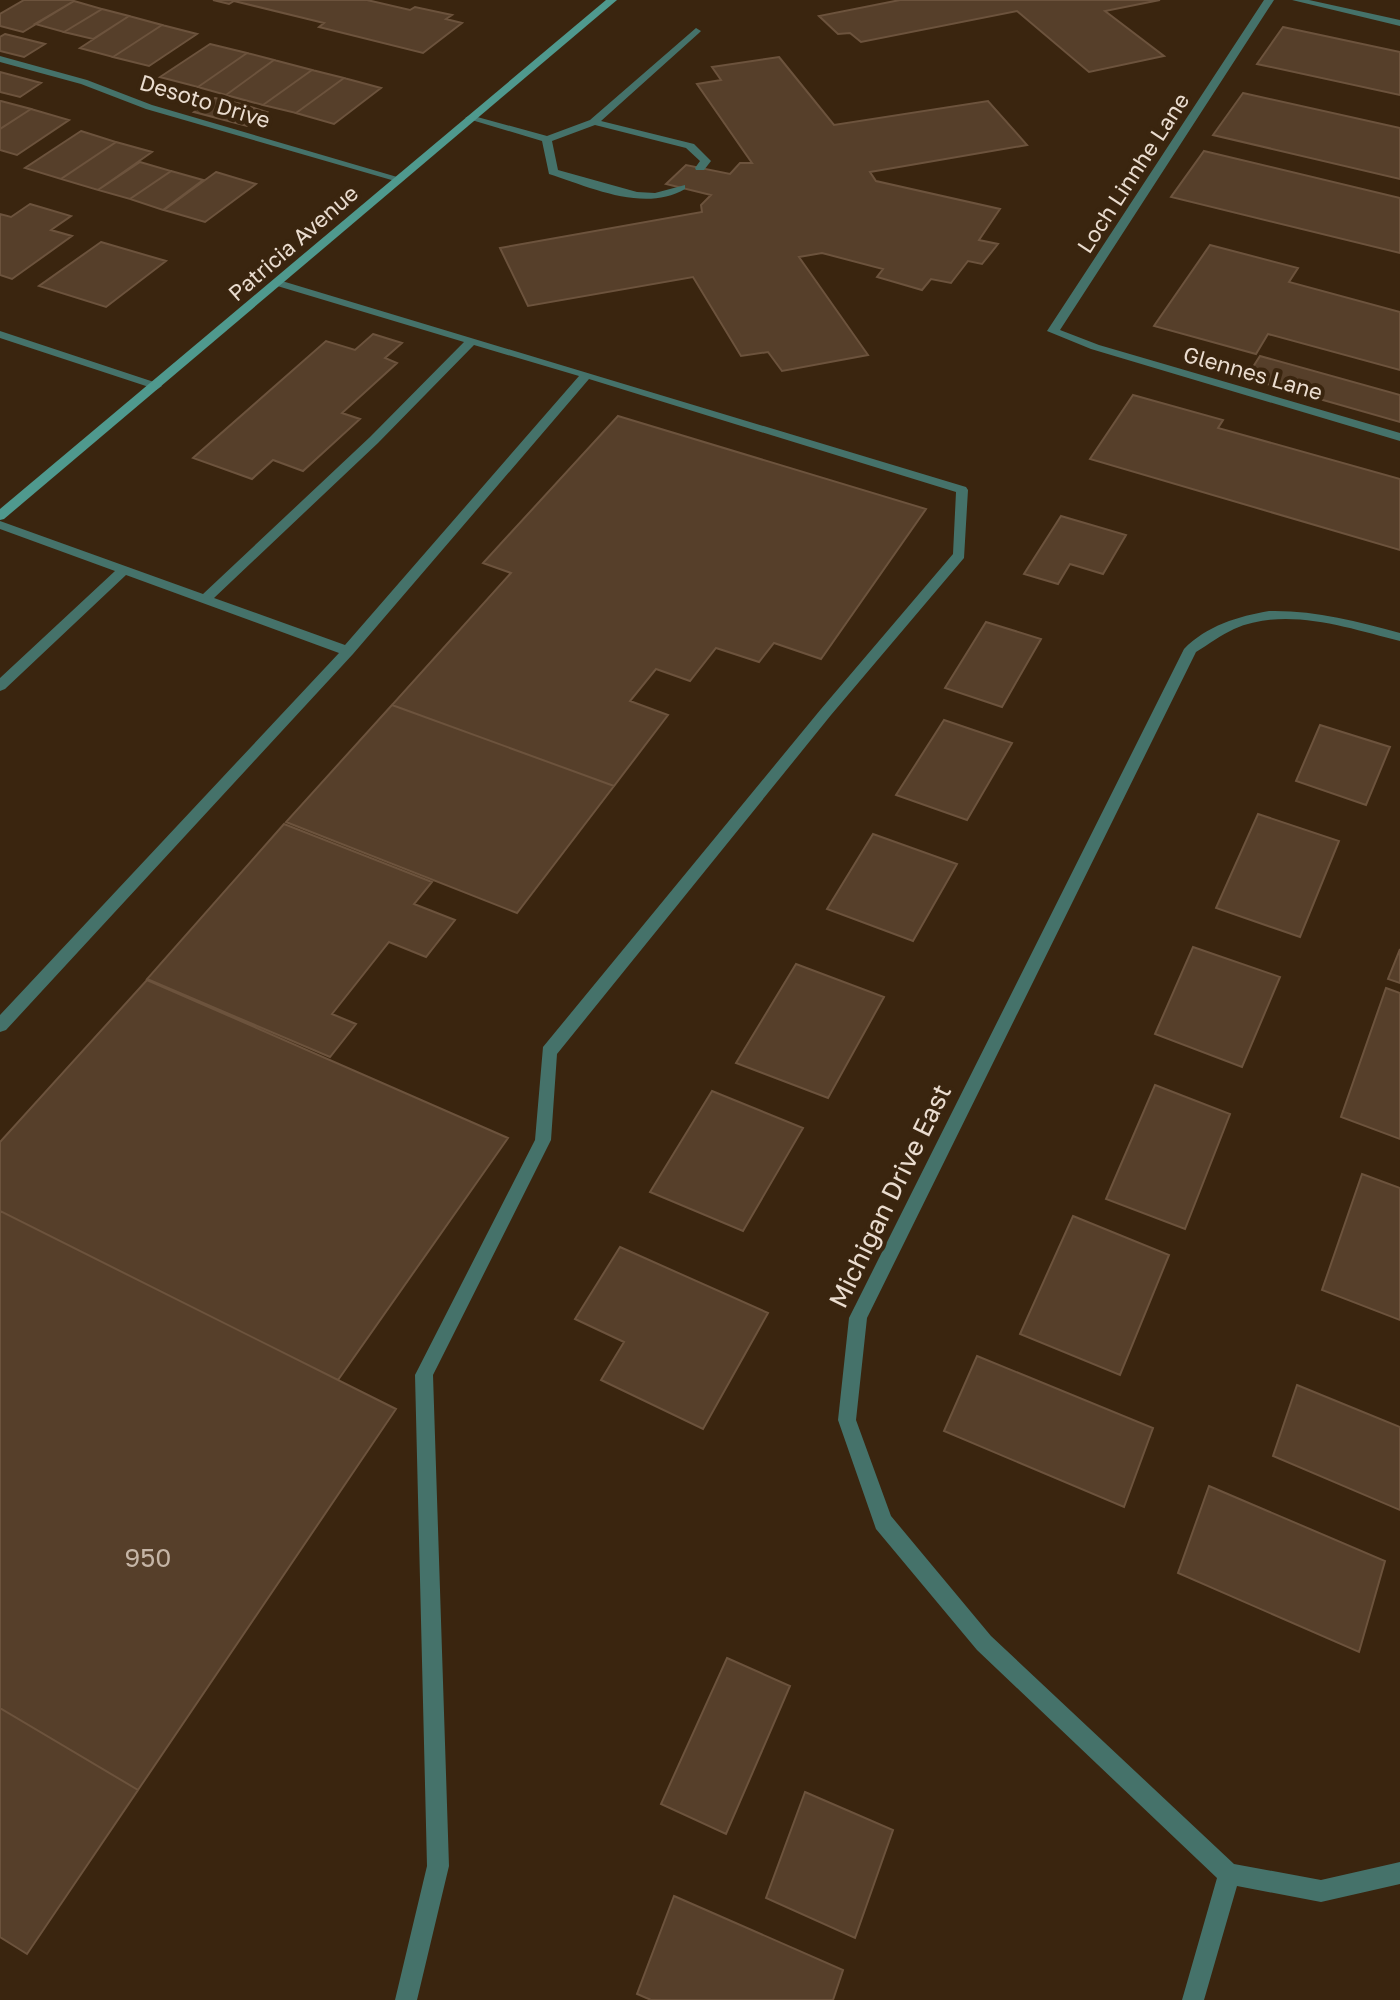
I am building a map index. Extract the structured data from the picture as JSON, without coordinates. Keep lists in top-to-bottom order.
{
  "streets": {
    "street": [
      "Desoto Drive",
      "Loch Linnhe Lane",
      "Patricia Avenue",
      "Glennes Lane",
      "Michigan Drive East"
    ]
  },
  "crossings": [
    ["Desoto Drive", "Patricia Avenue"],
    ["Loch Linnhe Lane", "Glennes Lane"]
  ],
  "house_numbers": ["950"]
}
